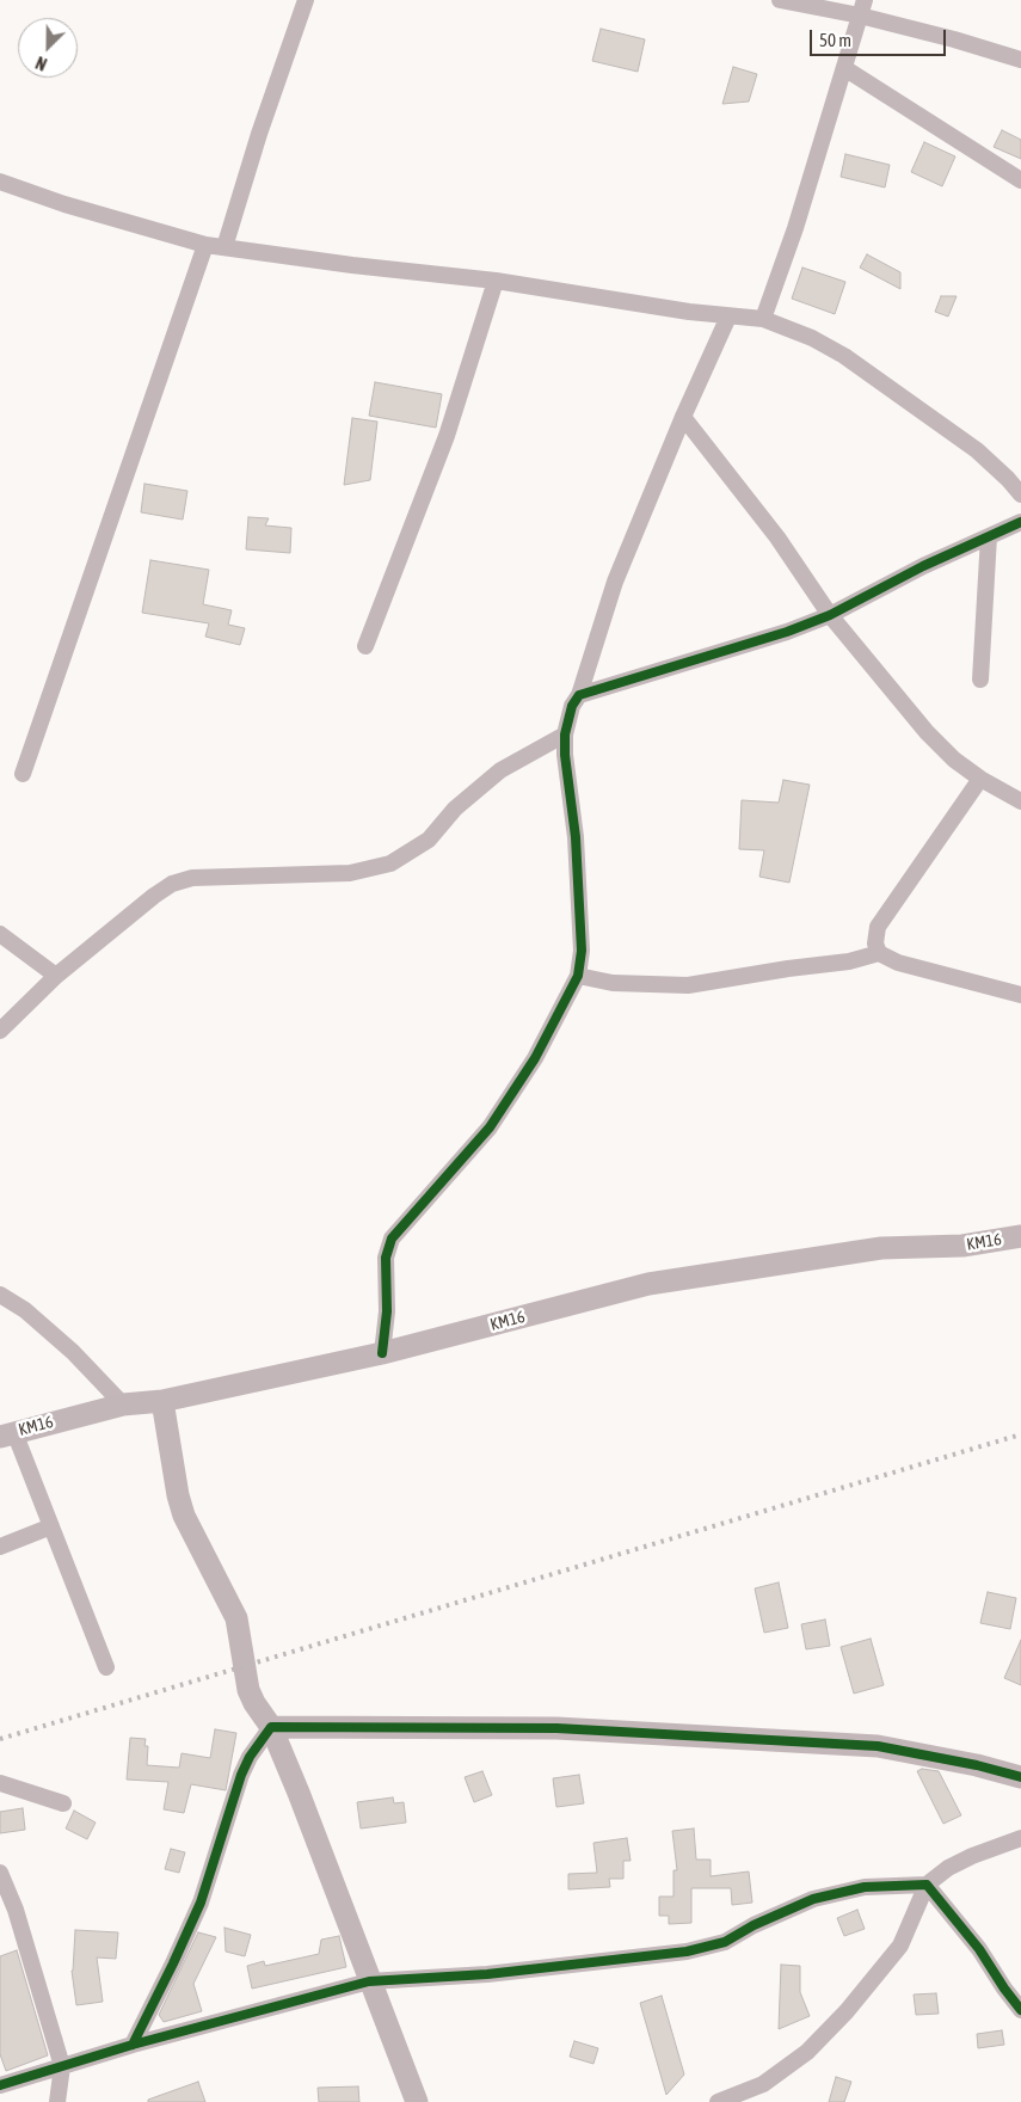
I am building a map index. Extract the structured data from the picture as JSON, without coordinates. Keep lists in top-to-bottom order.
{
  "streets": {
    "street": ["KM16"]
  },
  "scale_bar": "50 m",
  "north": "bottom left"
}
